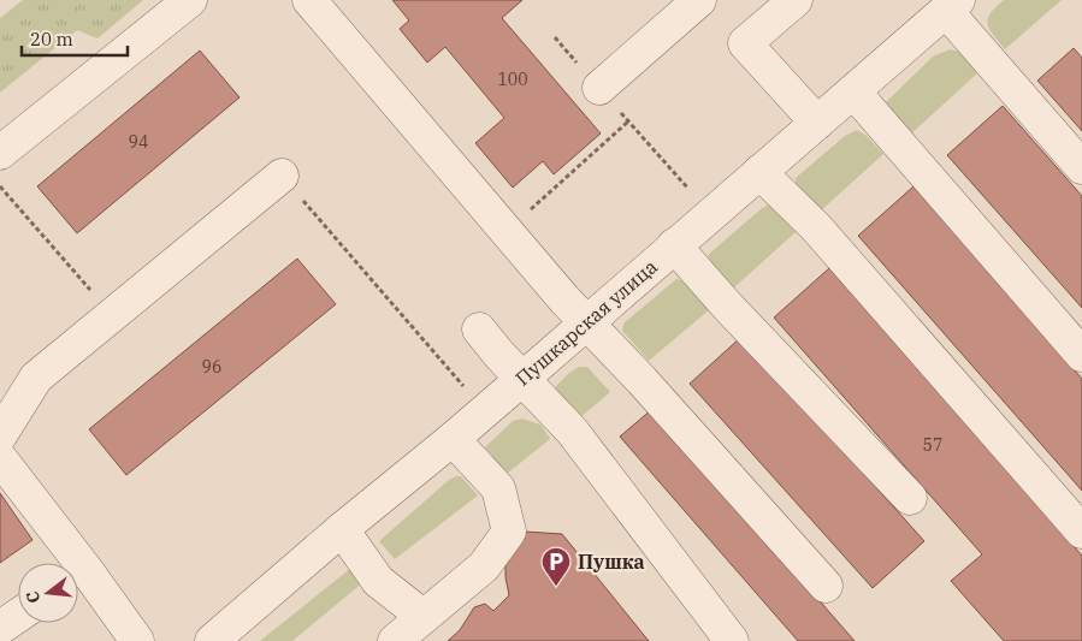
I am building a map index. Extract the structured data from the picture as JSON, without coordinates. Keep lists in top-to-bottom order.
{
  "streets": {
    "street": ["Пушкарская улица"]
  },
  "places": {
    "parking": ["Пушка"]
  },
  "house_numbers": [
    "100",
    "94",
    "96",
    "57"
  ],
  "scale_bar": "20 m",
  "north": "left"
}
